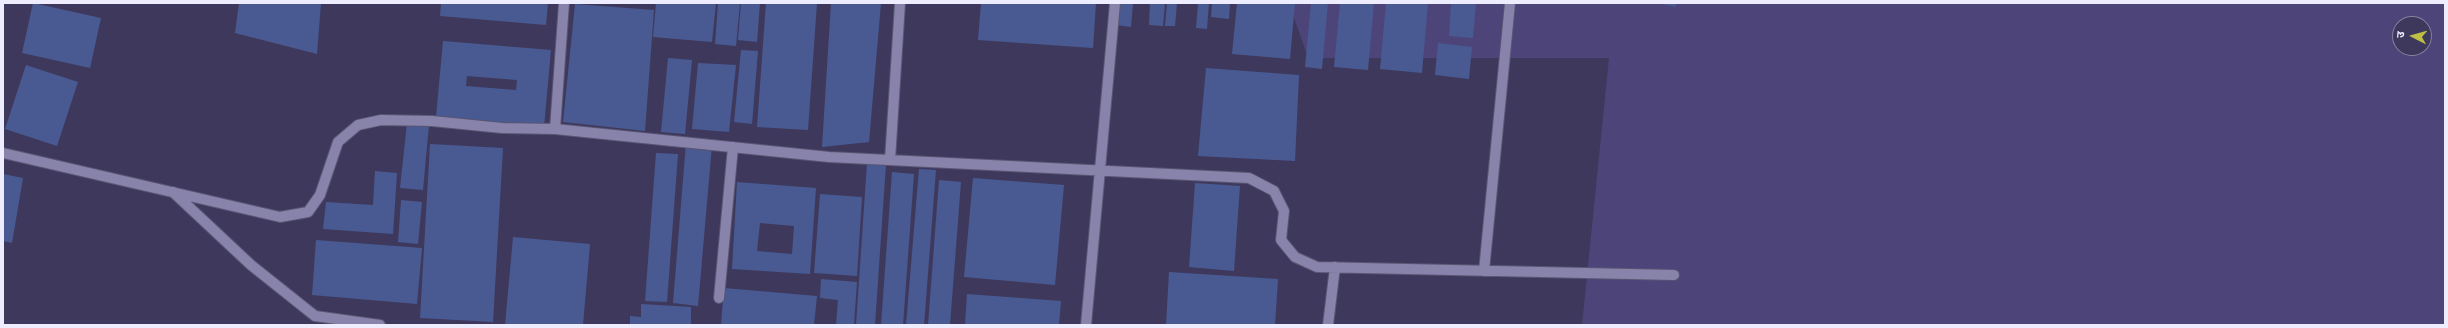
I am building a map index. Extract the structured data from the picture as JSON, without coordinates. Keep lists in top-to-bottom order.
{
  "north": "left"
}
